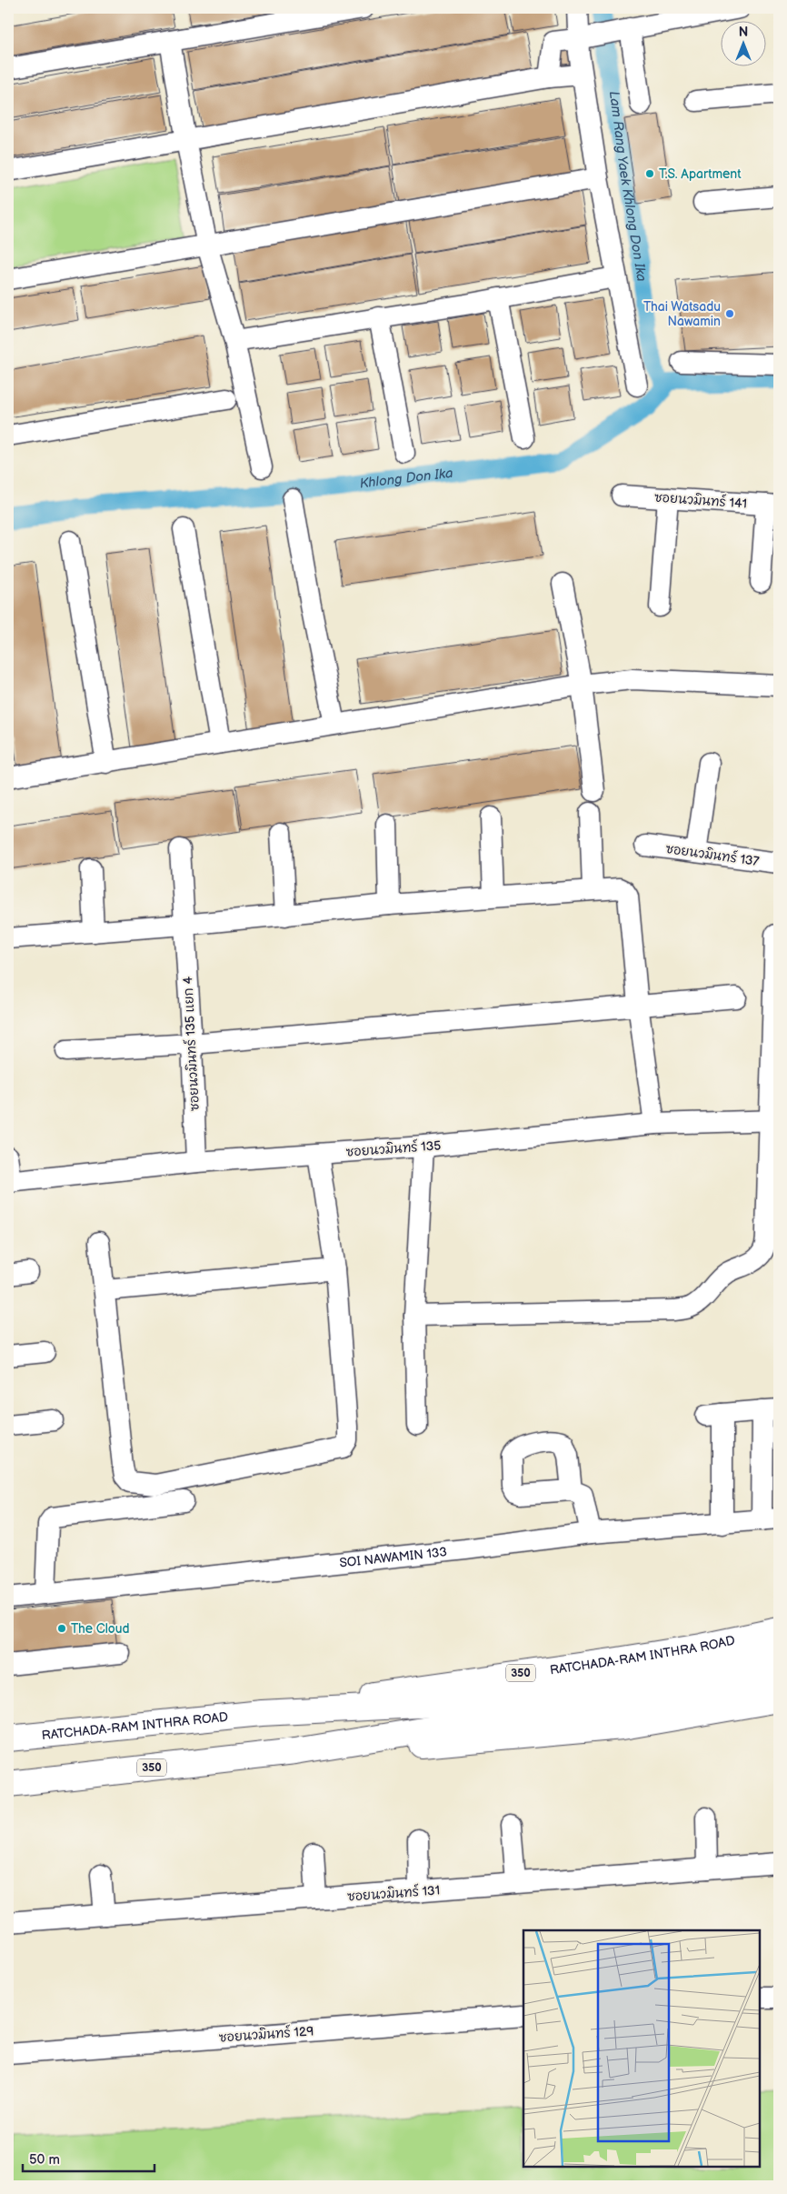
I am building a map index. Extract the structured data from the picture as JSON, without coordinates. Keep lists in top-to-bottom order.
{
  "streets": {
    "main road": ["RATCHADA-RAM INTHRA ROAD", "350"],
    "street": [
      "ซอยนวมินทร์ 141",
      "ซอยนวมินทร์ 137",
      "ซอยนวมินทร์ 135 แยก 4",
      "ซอยนวมินทร์ 135",
      "SOI NAWAMIN 133",
      "ซอยนวมินทร์ 131",
      "ซอยนวมินทร์ 129"
    ]
  },
  "crossings": [
    ["ซอยนวมินทร์ 135 แยก 4", "ซอยนวมินทร์ 135"]
  ],
  "water": ["Lam Rang Yaek Khlong Don Ika", "Khlong Don Ika"],
  "places": ["T.S. Apartment", "Thai Watsadu Nawamin", "The Cloud"],
  "scale_bar": "50 m",
  "north": "top"
}
